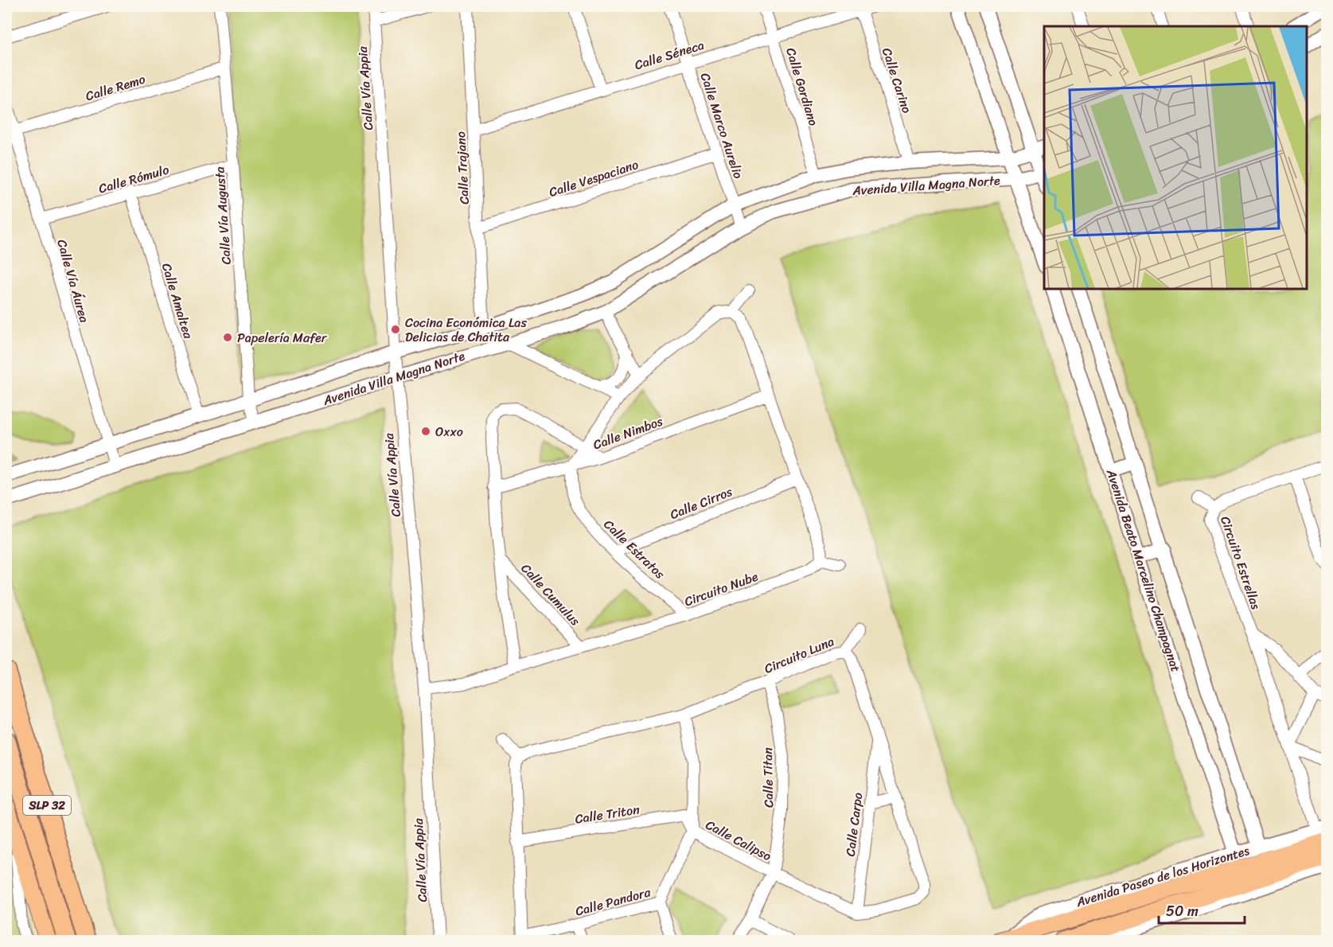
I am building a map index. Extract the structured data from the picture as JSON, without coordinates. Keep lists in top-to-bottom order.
{
  "streets": {
    "highway": ["SLP 32"],
    "main road": ["Avenida Paseo de los Horizontes"],
    "street": [
      "Calle Séneca",
      "Calle Carino",
      "Calle Gordiano",
      "Calle Remo",
      "Calle Vía Appia",
      "Calle Marco Aurelio",
      "Calle Trajano",
      "Calle Vespaciano",
      "Calle Rómulo",
      "Avenida Villa Magna Norte",
      "Calle Vía Augusta",
      "Calle Vía Áurea",
      "Calle Amaltea",
      "Calle Nimbos",
      "Calle Cirros",
      "Calle Estratos",
      "Circuito Estrellas",
      "Avenida Beato Marcelino Champagnat",
      "Circuito Nube",
      "Calle Cumulus",
      "Circuito Luna",
      "Calle Titan",
      "Calle Triton",
      "Calle Carpo",
      "Calle Calipso",
      "Calle Pandora"
    ]
  },
  "crossings": [
    ["Calle Séneca", "Calle Carino"],
    ["Calle Séneca", "Calle Gordiano"],
    ["Calle Séneca", "Calle Marco Aurelio"],
    ["Calle Séneca", "Calle Trajano"],
    ["Calle Carino", "Avenida Villa Magna Norte"],
    ["Calle Gordiano", "Avenida Villa Magna Norte"],
    ["Calle Remo", "Calle Vía Augusta"],
    ["Calle Remo", "Calle Vía Áurea"],
    ["Calle Vía Appia", "Avenida Villa Magna Norte"],
    ["Calle Vía Appia", "Circuito Nube"],
    ["Calle Marco Aurelio", "Calle Vespaciano"],
    ["Calle Marco Aurelio", "Avenida Villa Magna Norte"],
    ["Calle Trajano", "Calle Vespaciano"],
    ["Calle Trajano", "Avenida Villa Magna Norte"],
    ["Calle Rómulo", "Calle Vía Augusta"],
    ["Calle Rómulo", "Calle Vía Áurea"],
    ["Calle Rómulo", "Calle Amaltea"],
    ["Avenida Villa Magna Norte", "Calle Vía Augusta"],
    ["Avenida Villa Magna Norte", "Calle Vía Áurea"],
    ["Avenida Villa Magna Norte", "Calle Amaltea"],
    ["Calle Nimbos", "Calle Estratos"],
    ["Calle Cirros", "Calle Estratos"],
    ["Calle Estratos", "Circuito Nube"],
    ["Circuito Estrellas", "Avenida Paseo de los Horizontes"],
    ["Avenida Beato Marcelino Champagnat", "Avenida Paseo de los Horizontes"],
    ["Circuito Nube", "Calle Cumulus"],
    ["Circuito Luna", "Calle Titan"],
    ["Circuito Luna", "Calle Carpo"],
    ["Circuito Luna", "Calle Pandora"],
    ["Calle Titan", "Calle Calipso"],
    ["Calle Triton", "Calle Calipso"],
    ["Calle Triton", "Calle Pandora"],
    ["Calle Calipso", "Calle Pandora"]
  ],
  "places": ["Cocina Económica Las Delicias de Chatita", "Papelería Mafer", "Oxxo"],
  "scale_bar": "50 m"
}
